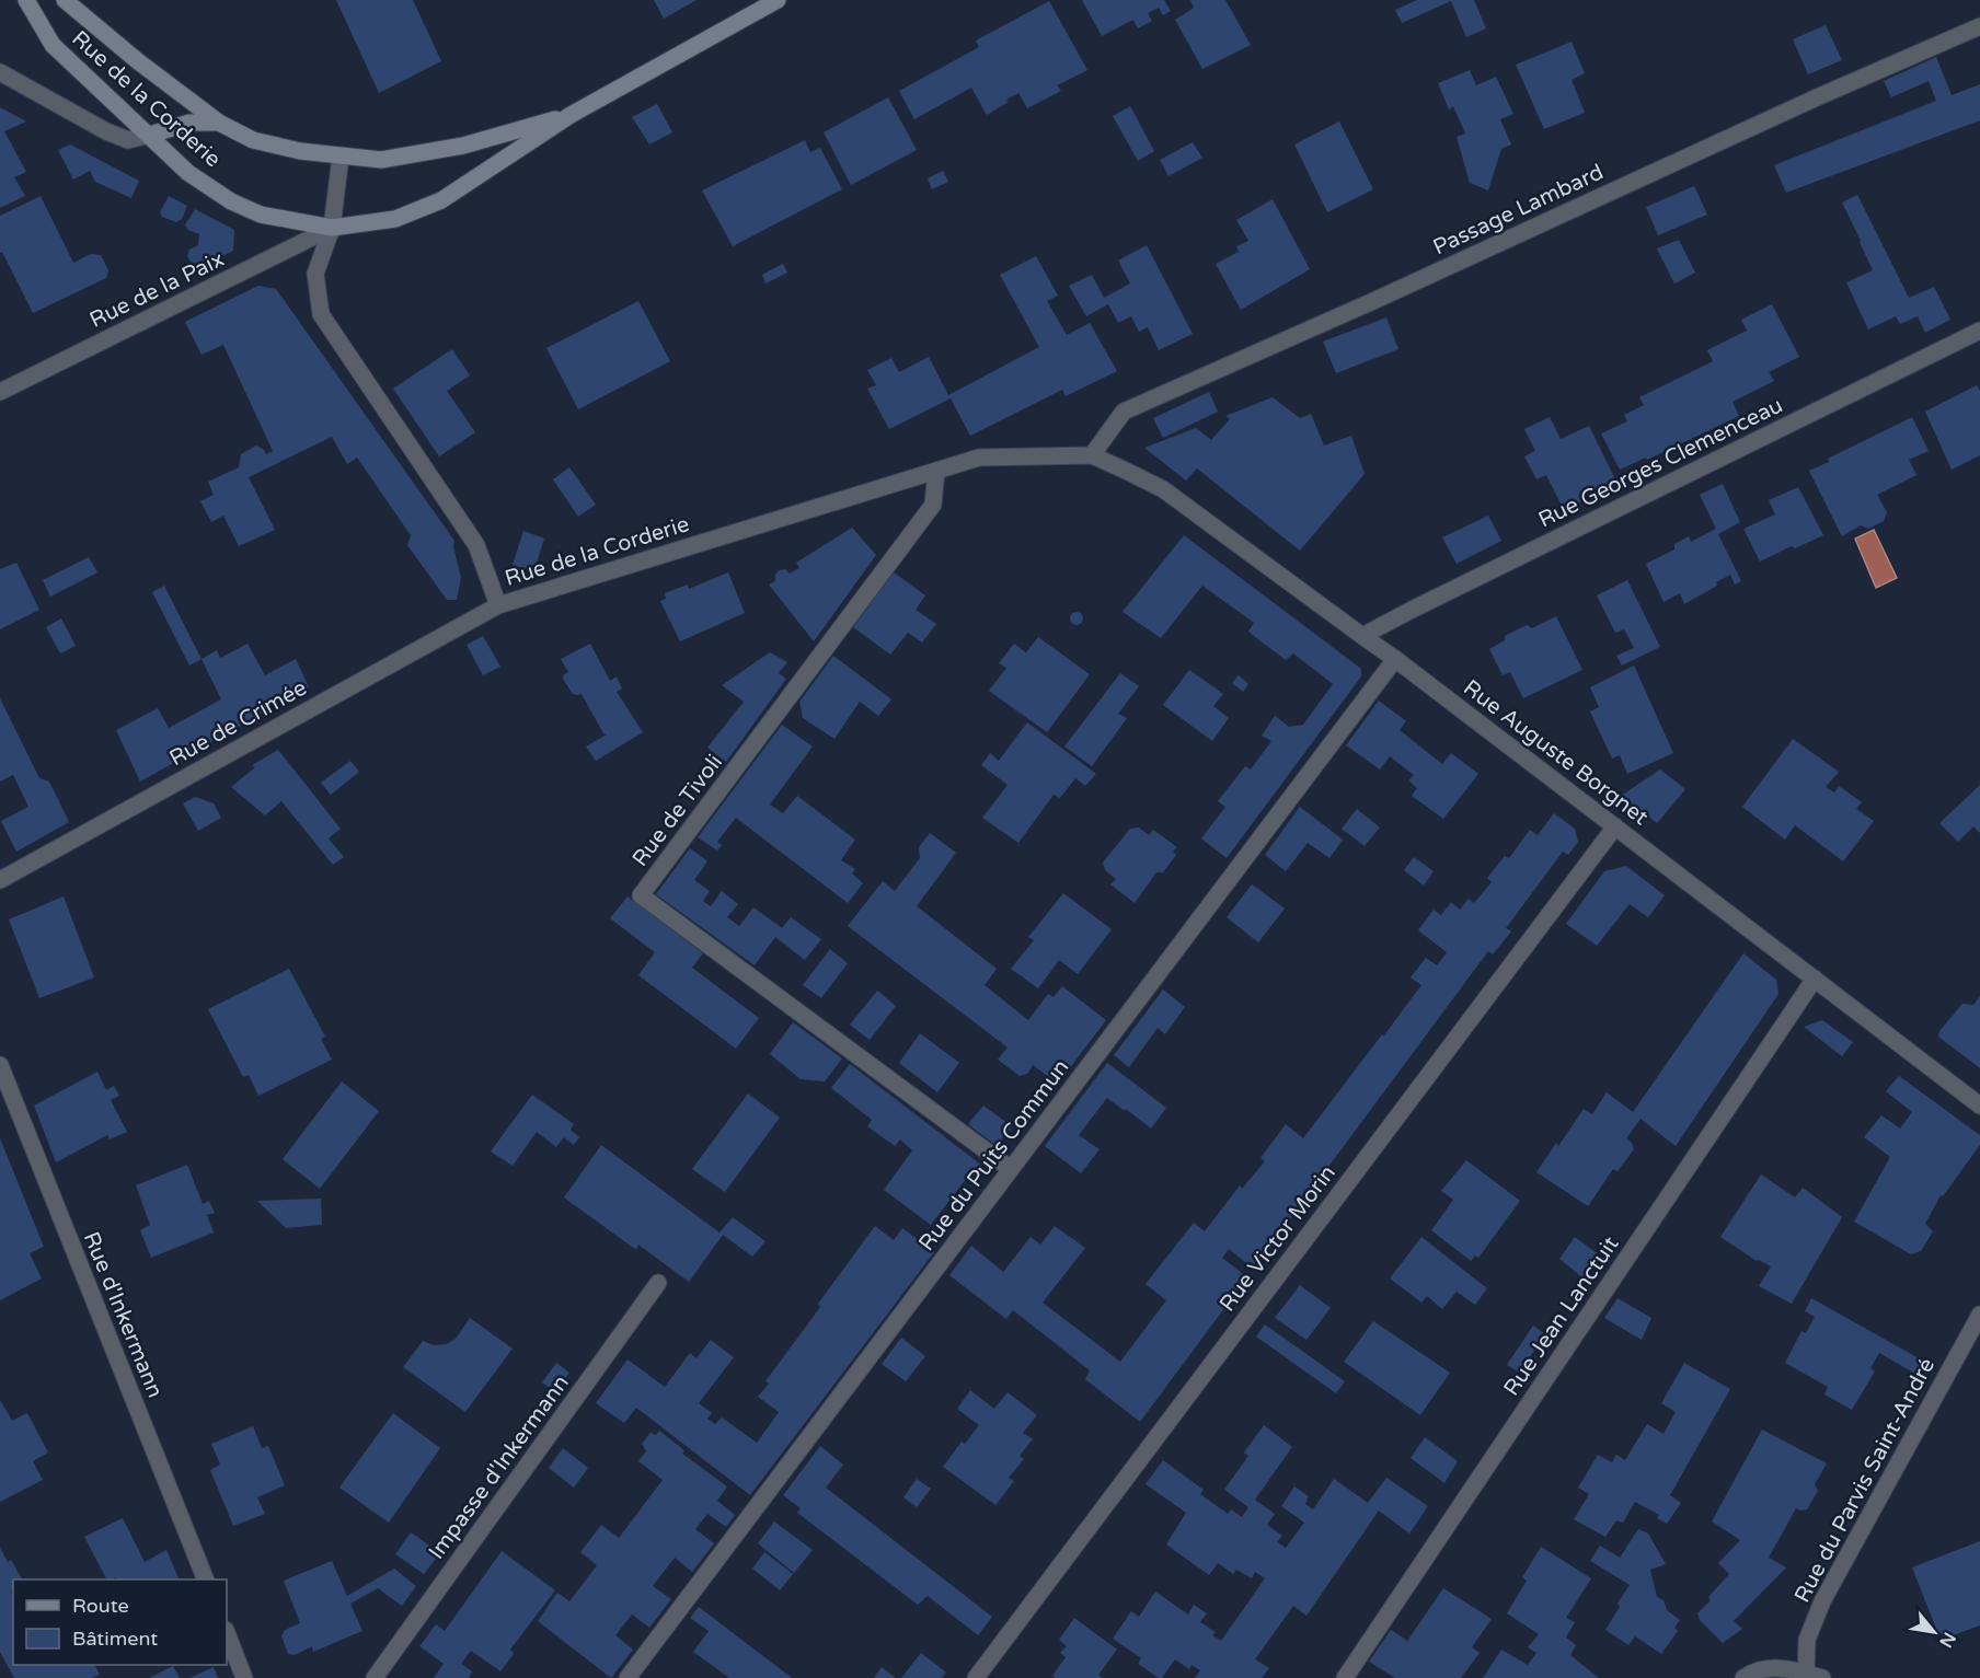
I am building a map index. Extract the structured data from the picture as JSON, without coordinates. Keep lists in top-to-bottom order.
{
  "streets": {
    "street": [
      "Rue de la Corderie",
      "Passage Lambard",
      "Rue de la Paix",
      "Rue Georges Clemenceau",
      "Rue de Crimée",
      "Rue Auguste Borgnet",
      "Rue de Tivoli",
      "Rue du Puits Commun",
      "Rue Victor Morin",
      "Rue d'Inkermann",
      "Rue Jean Lanctuit",
      "Impasse d'Inkermann",
      "Rue du Parvis Saint-André"
    ]
  },
  "crossings": [
    ["Rue de la Corderie", "Passage Lambard"],
    ["Rue de la Corderie", "Rue de la Paix"],
    ["Rue de la Corderie", "Rue de Crimée"],
    ["Rue de la Corderie", "Rue Auguste Borgnet"],
    ["Rue de la Corderie", "Rue de Tivoli"],
    ["Passage Lambard", "Rue Auguste Borgnet"],
    ["Rue Georges Clemenceau", "Rue Auguste Borgnet"],
    ["Rue Auguste Borgnet", "Rue du Puits Commun"],
    ["Rue Auguste Borgnet", "Rue Victor Morin"],
    ["Rue Auguste Borgnet", "Rue Jean Lanctuit"],
    ["Rue de Tivoli", "Rue du Puits Commun"]
  ],
  "legend": ["Route", "Bâtiment"],
  "north": "bottom right"
}
